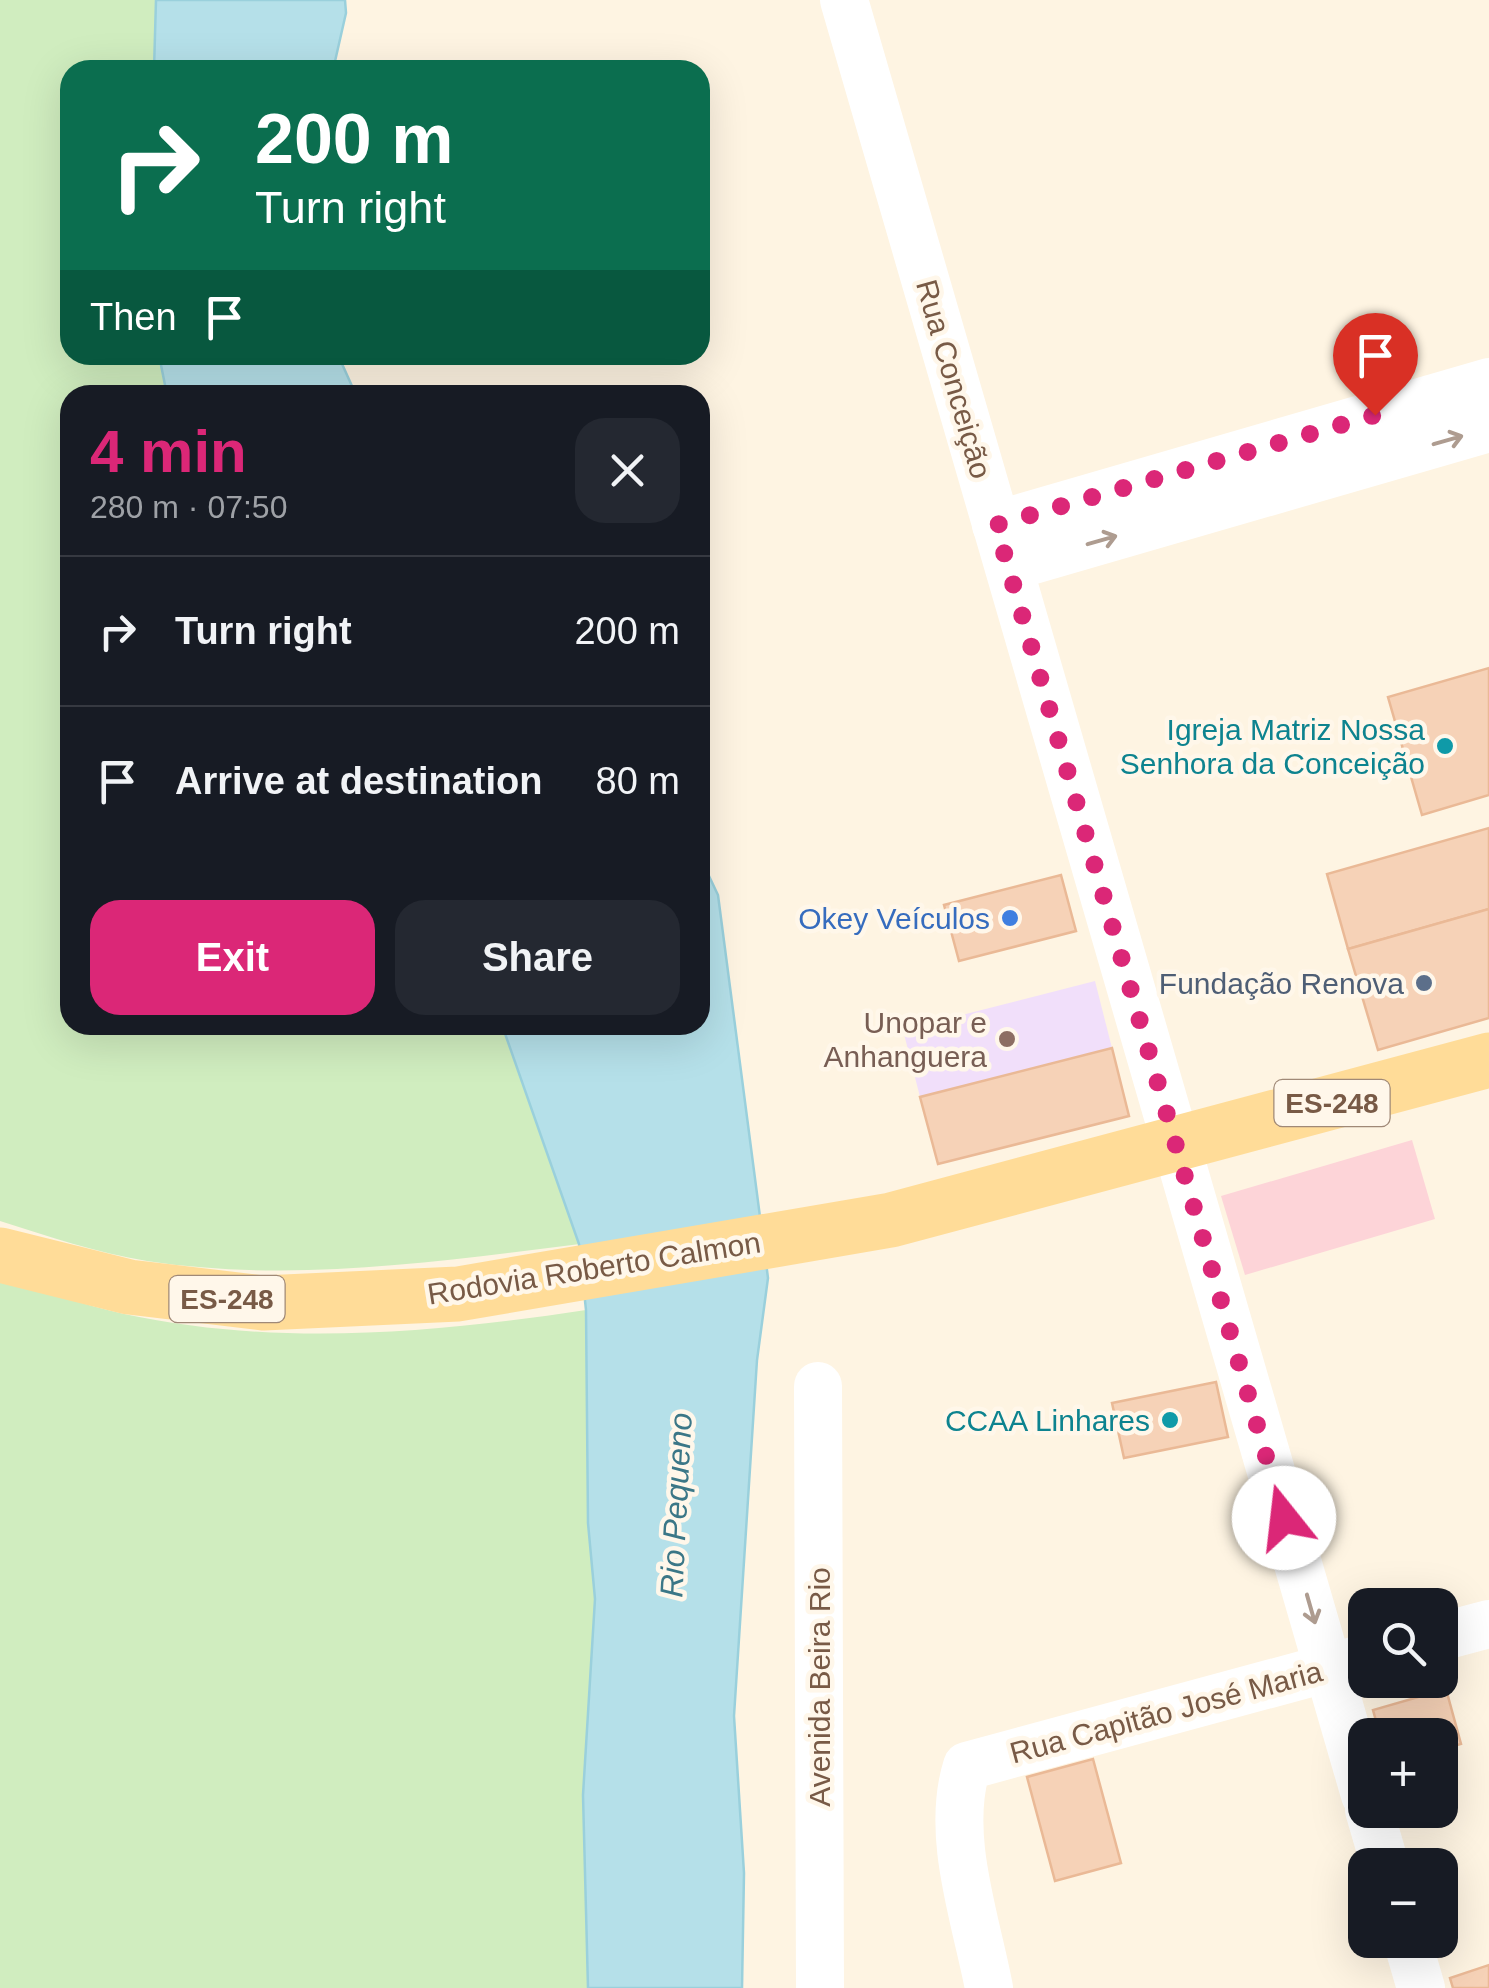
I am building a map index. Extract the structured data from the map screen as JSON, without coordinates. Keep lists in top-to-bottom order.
{
  "streets": {
    "main road": ["ES-248", "Rodovia Roberto Calmon"],
    "street": ["Rua Conceição", "Avenida Beira Rio", "Rua Capitão José Maria"]
  },
  "crossings": [
    ["Rua Conceição", "ES-248"],
    ["Rua Conceição", "Rodovia Roberto Calmon"],
    ["Rua Conceição", "Rua Capitão José Maria"],
    ["ES-248", "Rodovia Roberto Calmon"]
  ],
  "water": ["Rio Pequeno"],
  "places": [
    "Igreja Matriz Nossa Senhora da Conceição",
    "Okey Veículos",
    "Fundação Renova",
    "Unopar e Anhanguera",
    "CCAA Linhares"
  ],
  "page": {
    "turn": ["200 m", "Turn right"],
    "then": "Then",
    "heading": ["4 min", "280 m · 07:50"],
    "list": [
      {
        "name": "Turn right",
        "value": "200 m"
      },
      {
        "name": "Arrive at destination",
        "value": "80 m"
      }
    ],
    "buttons": ["Exit", "Share"],
    "map_buttons": ["+", "−"]
  }
}
